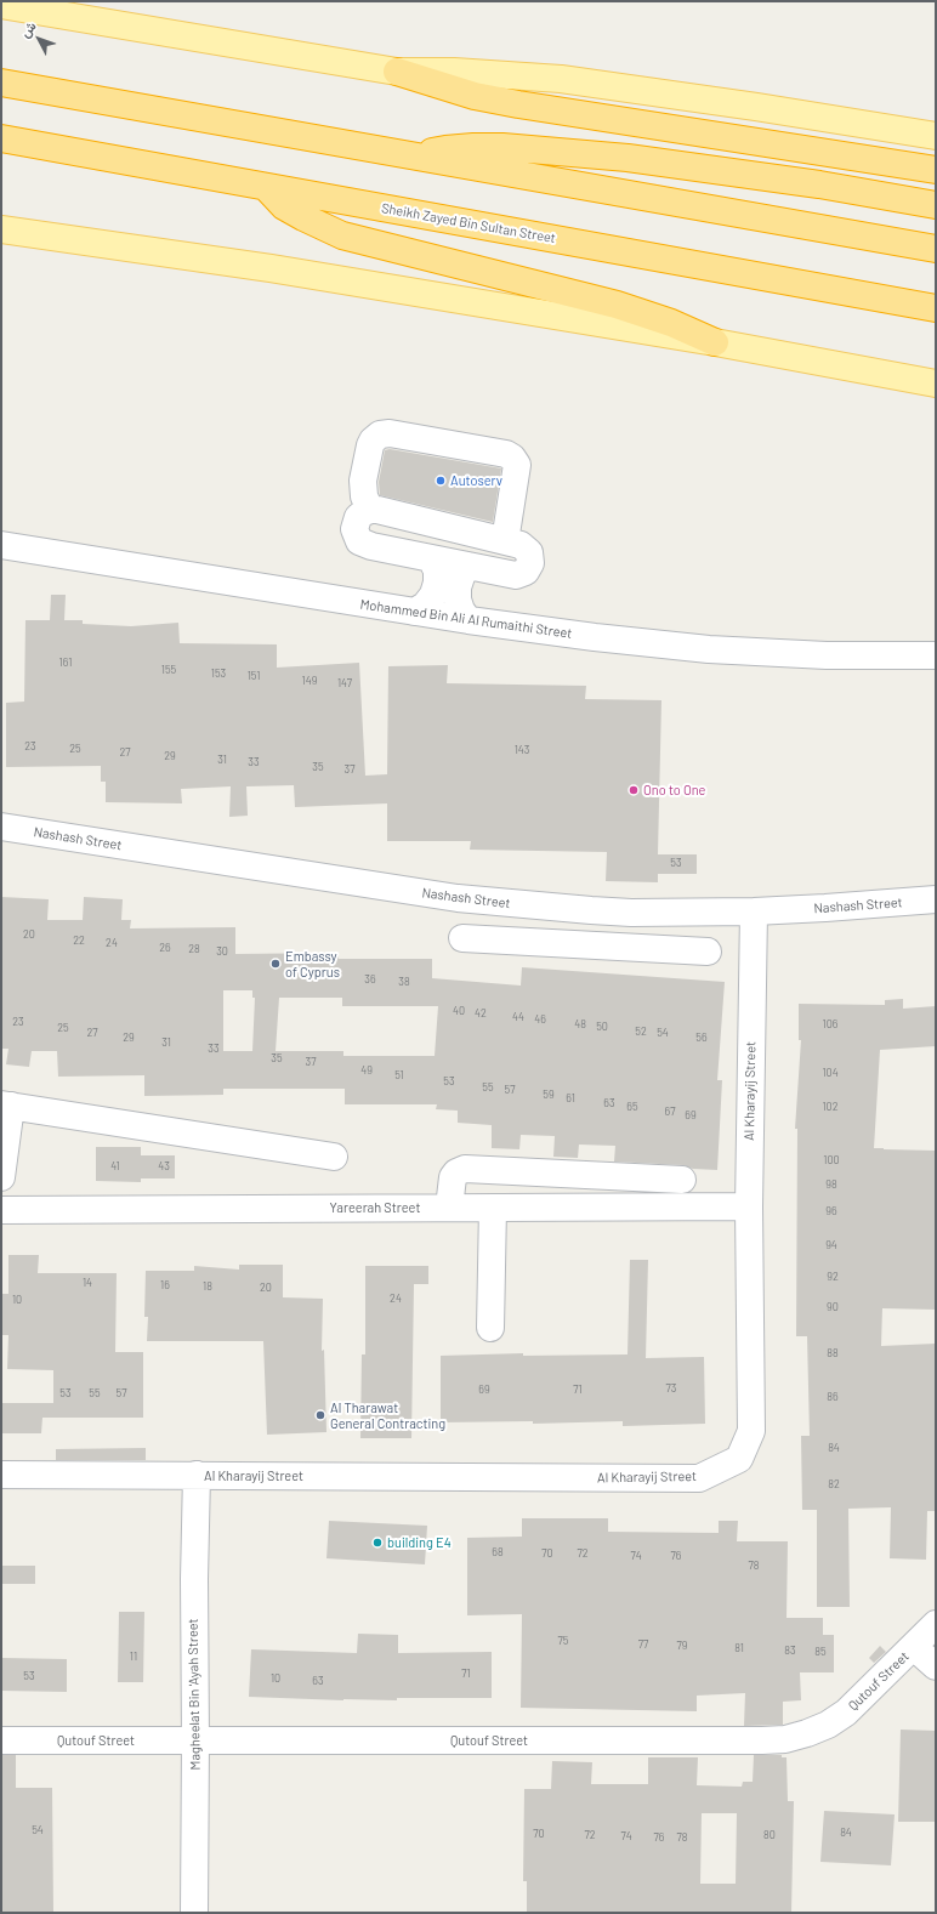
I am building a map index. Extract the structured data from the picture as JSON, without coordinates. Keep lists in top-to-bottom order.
{
  "streets": {
    "highway": ["Sheikh Zayed Bin Sultan Street"],
    "street": [
      "Mohammed Bin Ali Al Rumaithi Street",
      "Nashash Street",
      "Al Kharayij Street",
      "Yareerah Street",
      "Qutouf Street",
      "Magheelat Bin 'Ayah Street"
    ]
  },
  "crossings": [
    ["Nashash Street", "Al Kharayij Street"],
    ["Al Kharayij Street", "Yareerah Street"],
    ["Al Kharayij Street", "Magheelat Bin 'Ayah Street"],
    ["Qutouf Street", "Magheelat Bin 'Ayah Street"]
  ],
  "places": [
    "Autoserv",
    "Ono to One",
    "Embassy of Cyprus",
    "Al Tharawat General Contracting",
    "building E4"
  ],
  "house_numbers": [
    "161",
    "155",
    "153",
    "151",
    "149",
    "147",
    "23",
    "25",
    "143",
    "27",
    "29",
    "31",
    "33",
    "35",
    "37",
    "53",
    "20",
    "22",
    "24",
    "26",
    "28",
    "30",
    "36",
    "38",
    "40",
    "42",
    "44",
    "46",
    "23",
    "48",
    "106",
    "50",
    "25",
    "52",
    "27",
    "54",
    "29",
    "56",
    "31",
    "33",
    "35",
    "37",
    "49",
    "104",
    "51",
    "53",
    "55",
    "57",
    "59",
    "61",
    "63",
    "65",
    "102",
    "67",
    "69",
    "100",
    "41",
    "43",
    "98",
    "96",
    "94",
    "92",
    "14",
    "16",
    "18",
    "20",
    "24",
    "10",
    "90",
    "88",
    "73",
    "69",
    "71",
    "53",
    "55",
    "57",
    "86",
    "84",
    "82",
    "68",
    "70",
    "72",
    "74",
    "76",
    "78",
    "75",
    "77",
    "79",
    "81",
    "83",
    "85",
    "11",
    "71",
    "53",
    "10",
    "63",
    "54",
    "84",
    "70",
    "72",
    "80",
    "74",
    "76",
    "78"
  ],
  "north": "top left"
}
